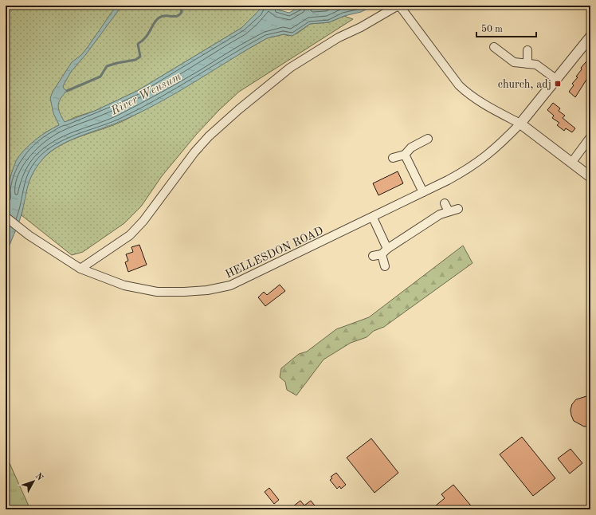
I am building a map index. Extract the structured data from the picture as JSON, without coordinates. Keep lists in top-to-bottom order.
{
  "streets": {
    "street": ["HELLESDON ROAD"]
  },
  "water": ["River Wensum"],
  "places": {
    "transit": ["church, adj"]
  },
  "scale_bar": "50 m",
  "north": "top right"
}
